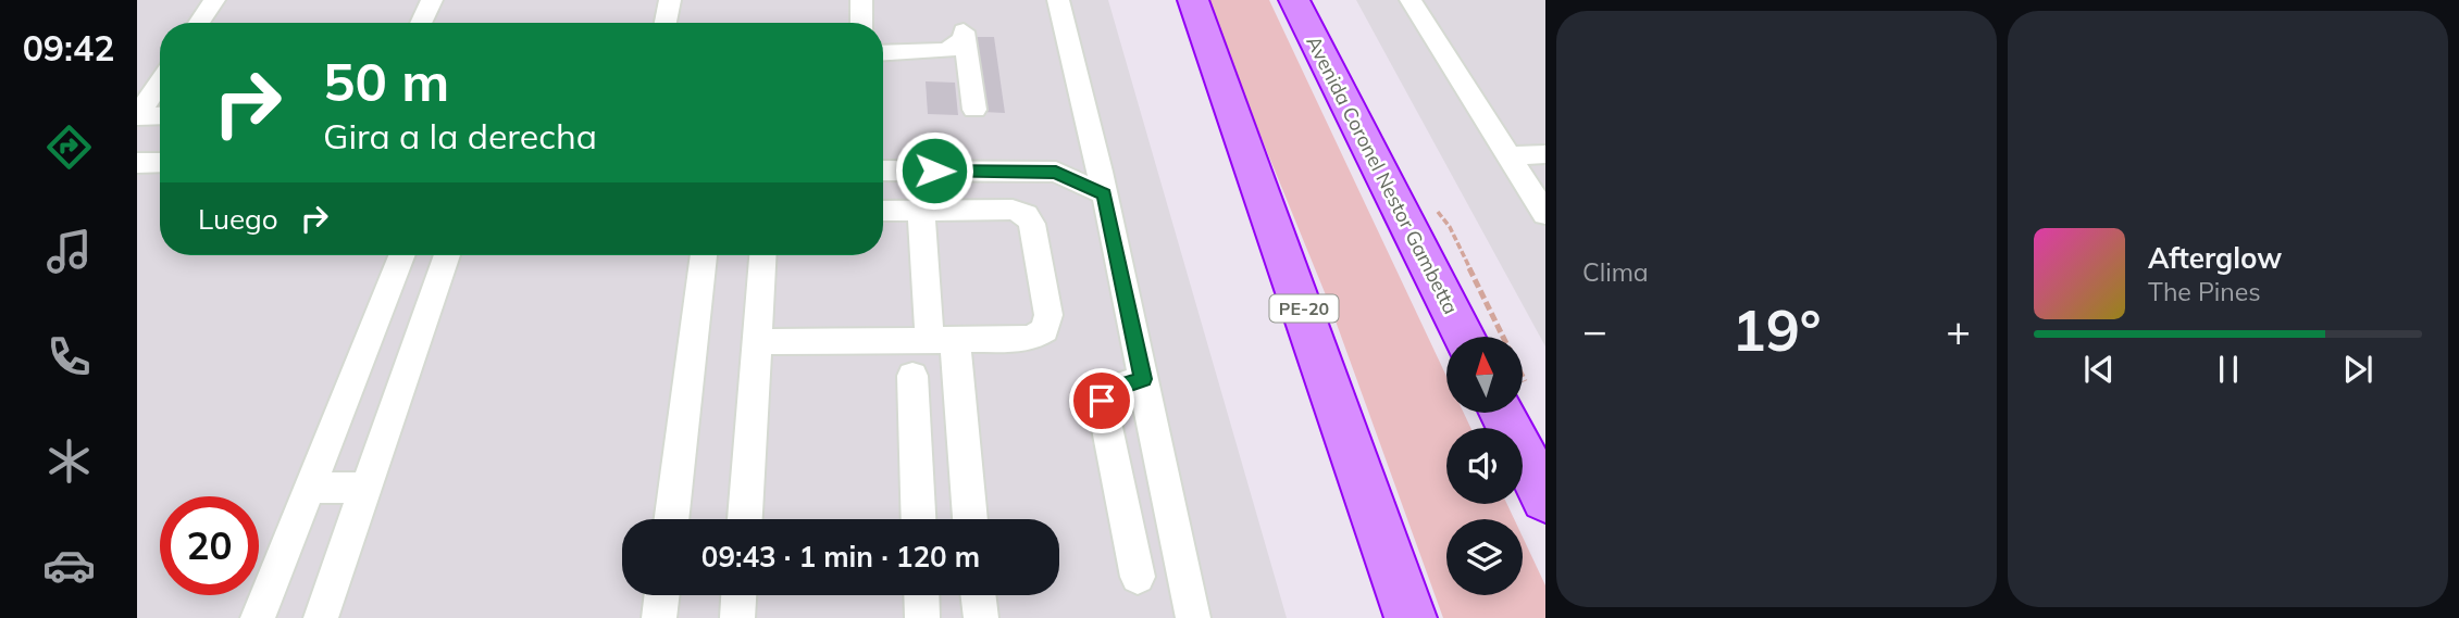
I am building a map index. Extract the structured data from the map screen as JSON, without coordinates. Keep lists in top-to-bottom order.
{
  "streets": {
    "highway": ["Avenida Coronel Nestor Gambetta", "PE-20"]
  },
  "north": "top",
  "page": {
    "tabs": "09:42",
    "tile": "Clima",
    "turn": ["50 m", "Gira a la derecha"],
    "then": "Luego",
    "song": ["Afterglow", "The Pines"],
    "heat": ["−", "19°", "+"],
    "limit": "20",
    "trip": "09:43 · 1 min · 120 m"
  }
}
